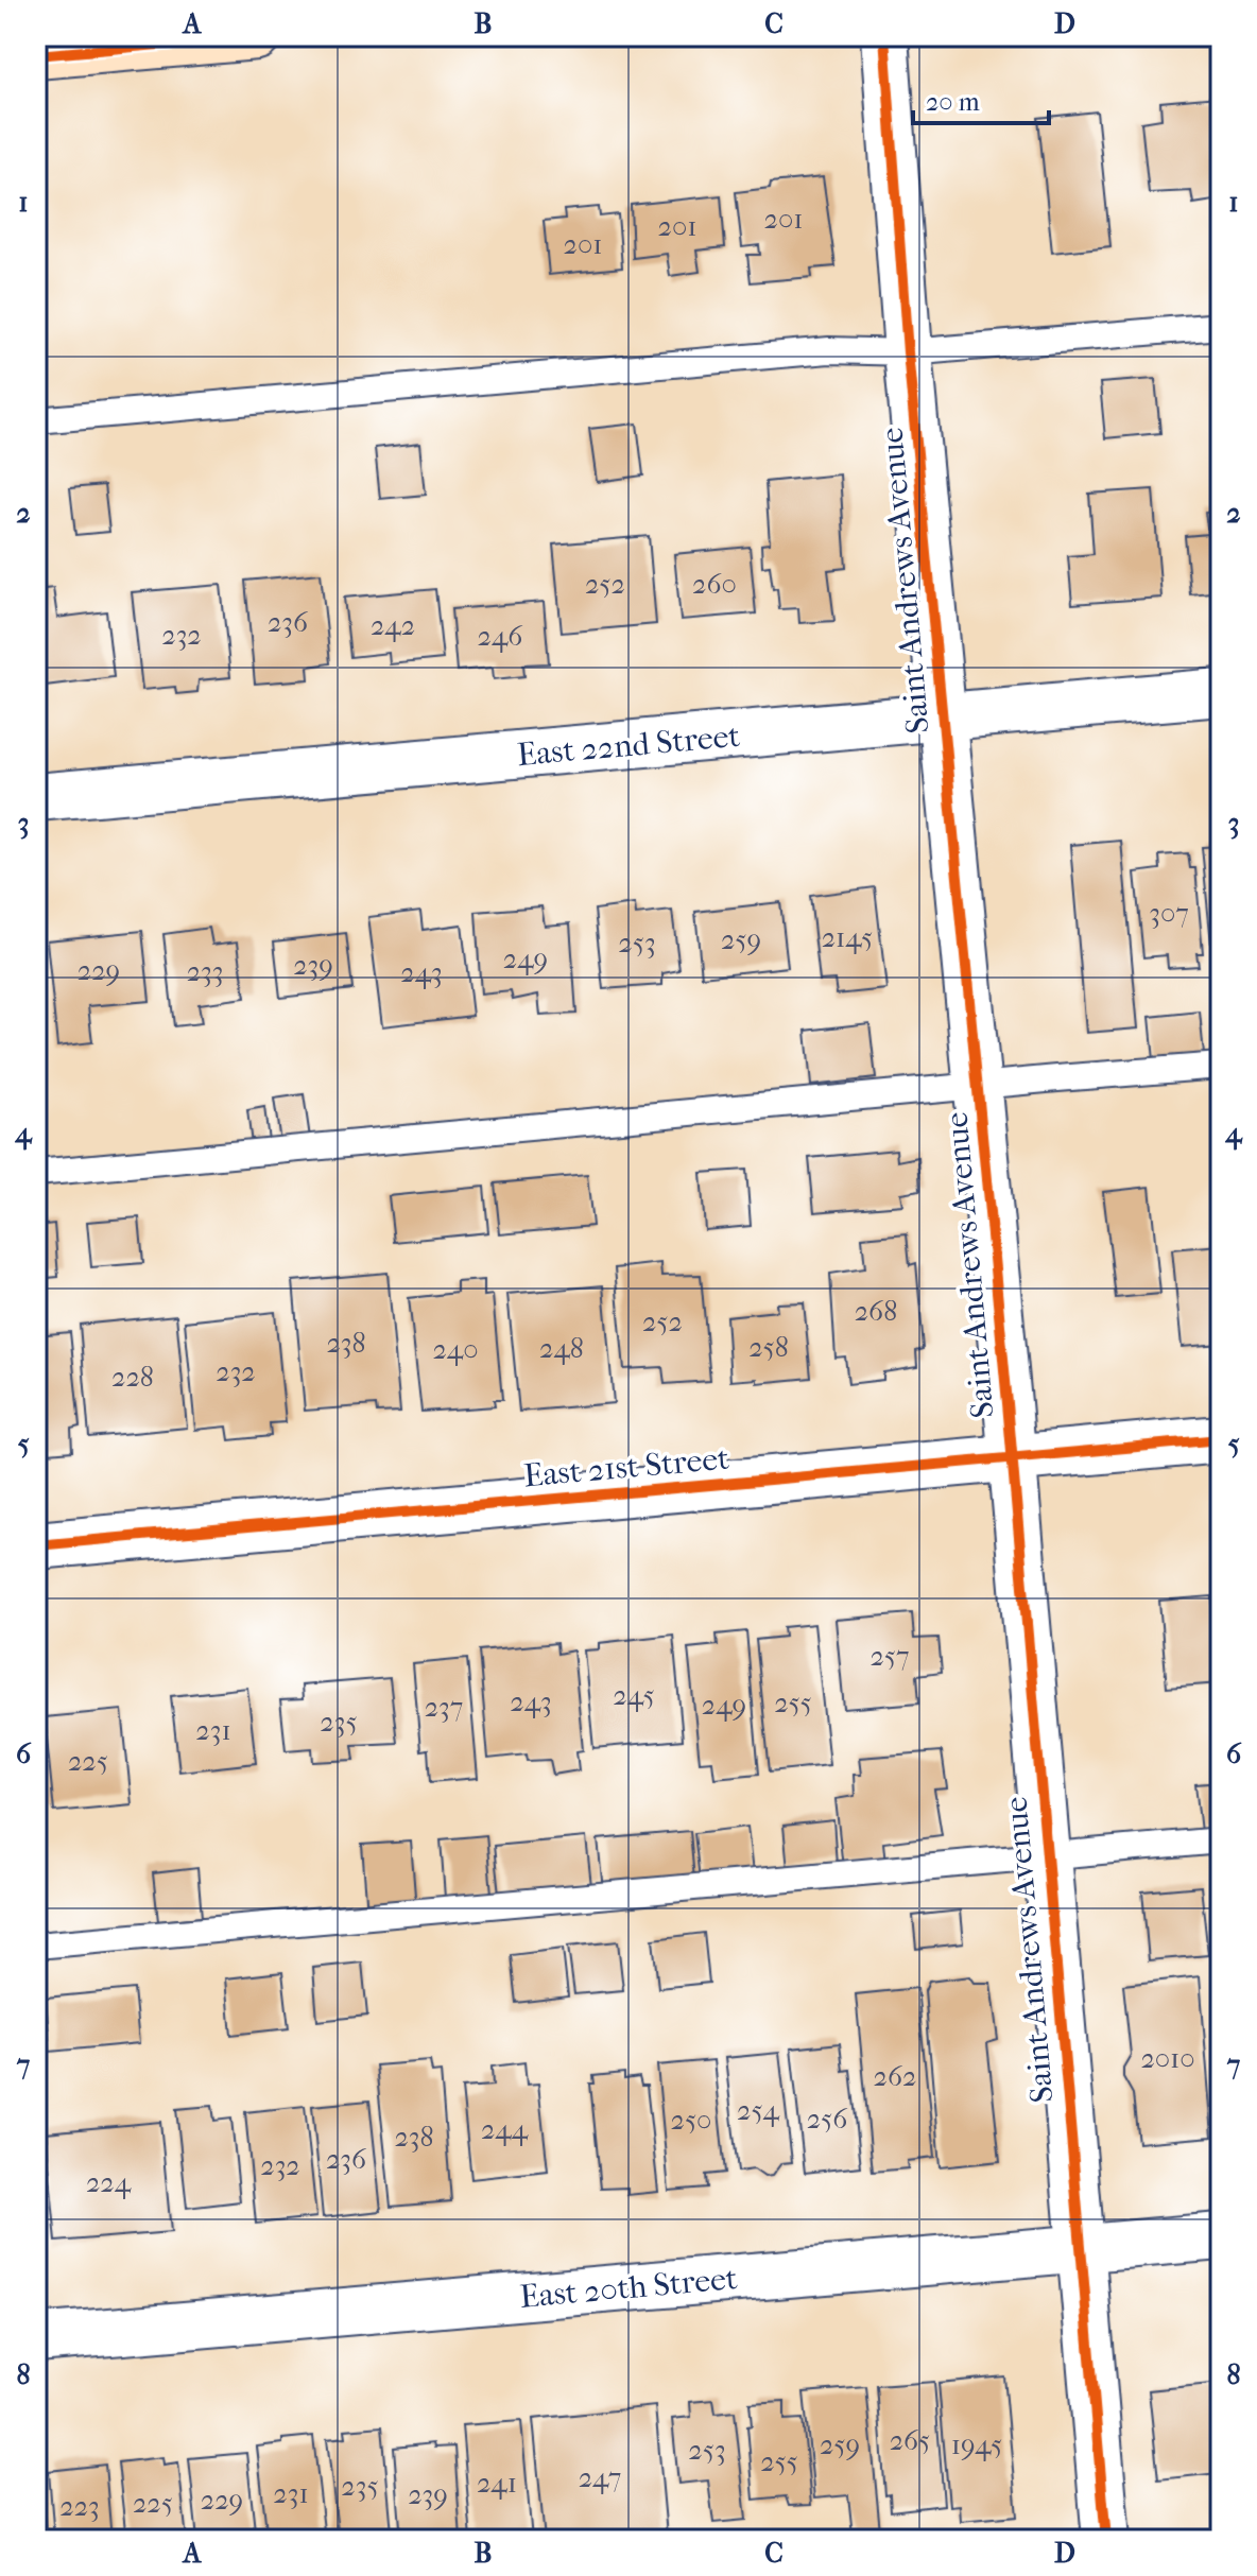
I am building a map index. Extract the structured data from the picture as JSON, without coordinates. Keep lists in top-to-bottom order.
{
  "streets": {
    "street": [
      "Saint Andrews Avenue",
      "East 22nd Street",
      "East 21st Street",
      "East 20th Street"
    ]
  },
  "crossings": [
    ["Saint Andrews Avenue", "East 22nd Street"],
    ["Saint Andrews Avenue", "East 21st Street"],
    ["Saint Andrews Avenue", "East 20th Street"]
  ],
  "house_numbers": [
    "201",
    "201",
    "201",
    "252",
    "260",
    "236",
    "242",
    "232",
    "246",
    "307",
    "2145",
    "259",
    "253",
    "249",
    "239",
    "229",
    "233",
    "243",
    "268",
    "252",
    "238",
    "258",
    "248",
    "240",
    "232",
    "228",
    "257",
    "245",
    "243",
    "255",
    "249",
    "237",
    "235",
    "231",
    "225",
    "2010",
    "262",
    "254",
    "256",
    "250",
    "244",
    "238",
    "236",
    "232",
    "224",
    "265",
    "259",
    "1945",
    "253",
    "255",
    "247",
    "241",
    "235",
    "231",
    "239",
    "229",
    "225",
    "223"
  ],
  "scale_bar": "20 m",
  "grid": {
    "columns": [
      "A",
      "B",
      "C",
      "D"
    ],
    "rows": [
      "1",
      "2",
      "3",
      "4",
      "5",
      "6",
      "7",
      "8"
    ]
  }
}
